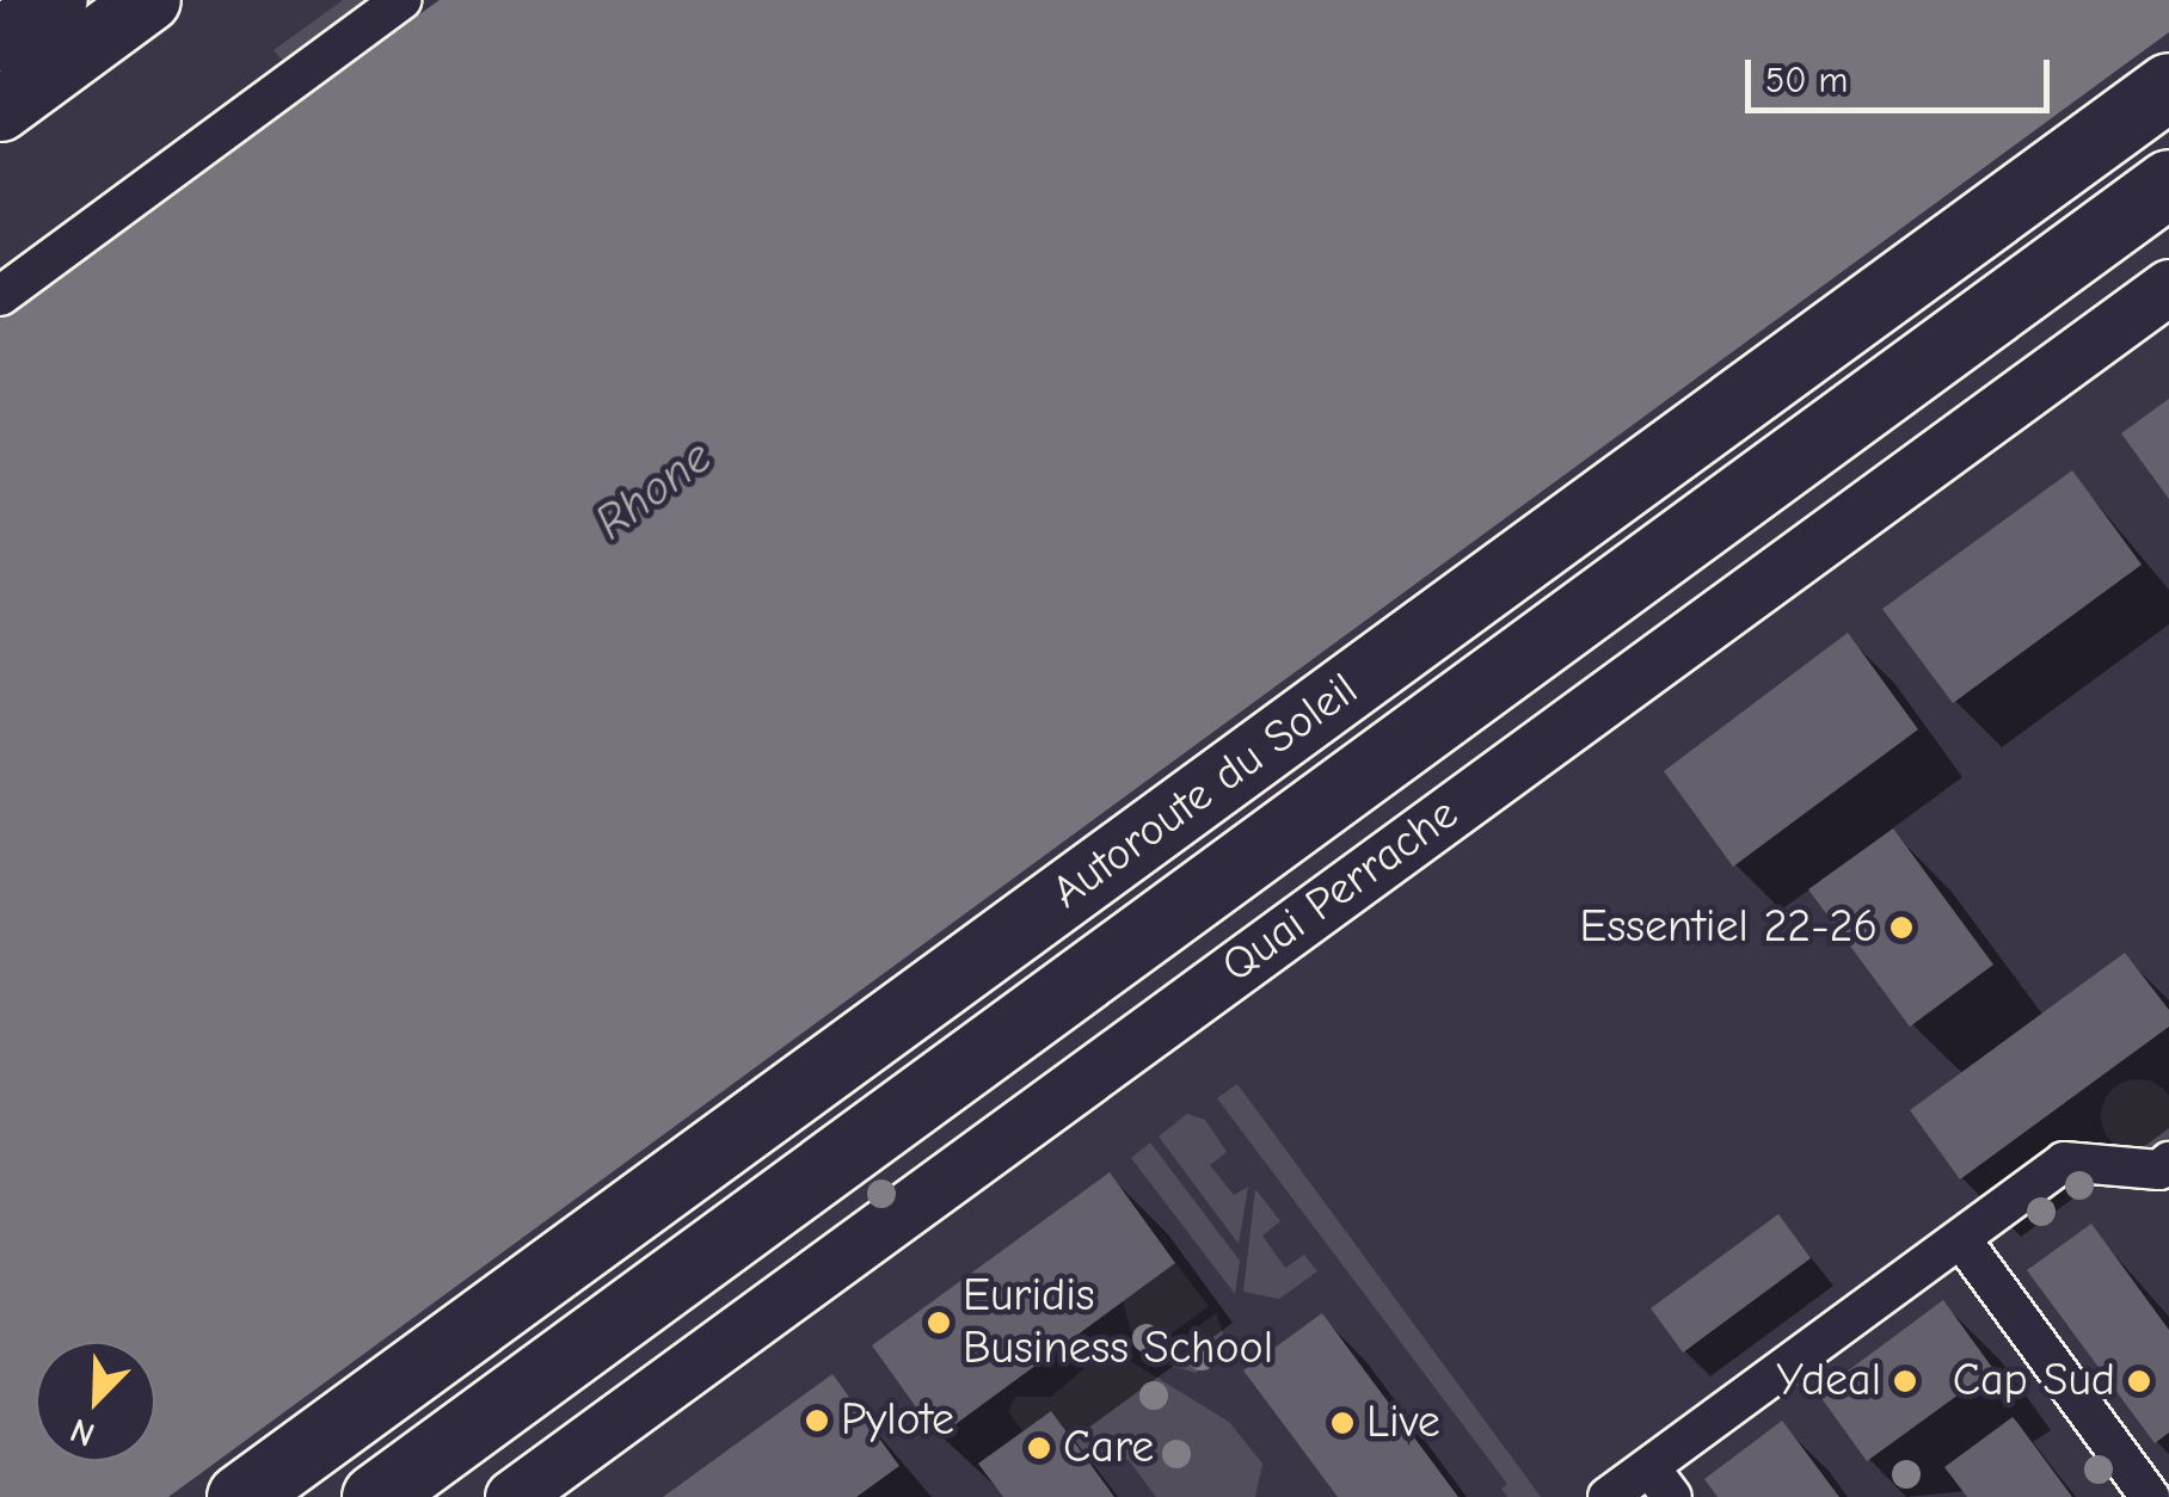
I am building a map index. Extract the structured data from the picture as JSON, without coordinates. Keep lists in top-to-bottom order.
{
  "streets": {
    "highway": ["Autoroute du Soleil"],
    "street": ["Quai Perrache"]
  },
  "water": ["Rhone"],
  "places": [
    "Essentiel 22-26",
    "Euridis Business School",
    "Ydeal",
    "Cap Sud",
    "Pylote",
    "Live",
    "Care"
  ],
  "scale_bar": "50 m",
  "north": "bottom left"
}
